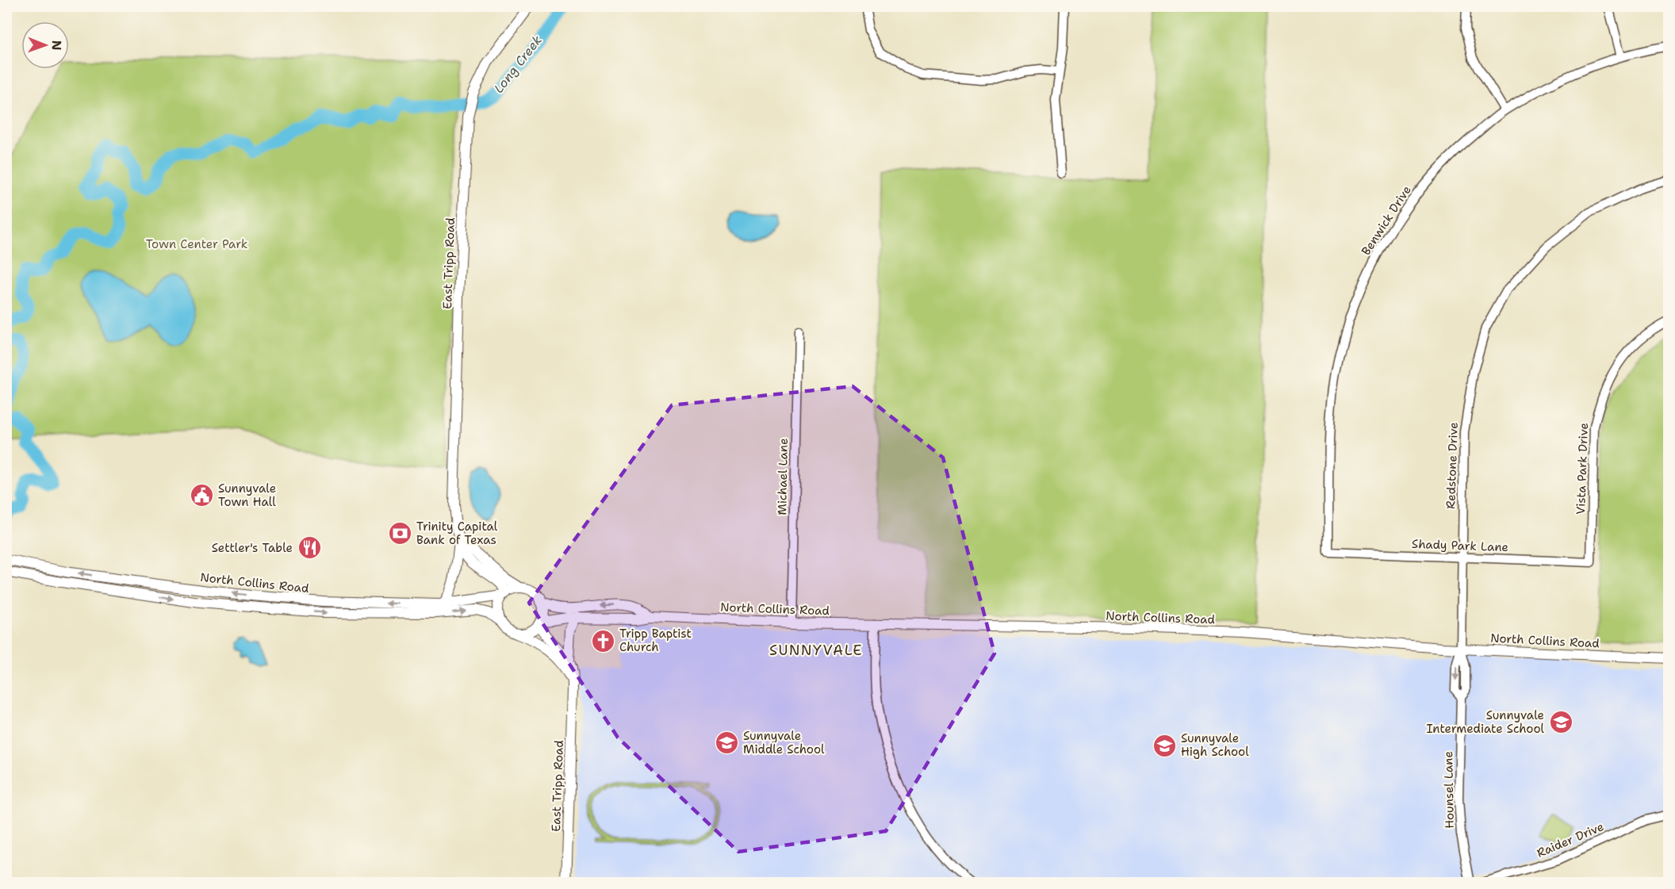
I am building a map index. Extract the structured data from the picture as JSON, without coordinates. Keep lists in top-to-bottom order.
{
  "streets": {
    "street": [
      "Benwick Drive",
      "East Tripp Road",
      "Redstone Drive",
      "Vista Park Drive",
      "Michael Lane",
      "Shady Park Lane",
      "North Collins Road",
      "Hounsel Lane",
      "Raider Drive"
    ]
  },
  "crossings": [
    ["Benwick Drive", "Shady Park Lane"],
    ["East Tripp Road", "North Collins Road"],
    ["Redstone Drive", "Shady Park Lane"],
    ["Redstone Drive", "North Collins Road"],
    ["Redstone Drive", "Hounsel Lane"],
    ["Vista Park Drive", "Shady Park Lane"],
    ["Michael Lane", "North Collins Road"],
    ["North Collins Road", "Hounsel Lane"]
  ],
  "districts": ["SUNNYVALE"],
  "water": ["Long Creek"],
  "parks": ["Town Center Park"],
  "places": {
    "public building": ["Sunnyvale Town Hall"],
    "bank": ["Trinity Capital Bank of Texas"],
    "restaurant": ["Settler's Table"],
    "church": ["Tripp Baptist Church"],
    "school or university": ["Sunnyvale Intermediate School", "Sunnyvale Middle School", "Sunnyvale High School"]
  },
  "north": "right"
}
